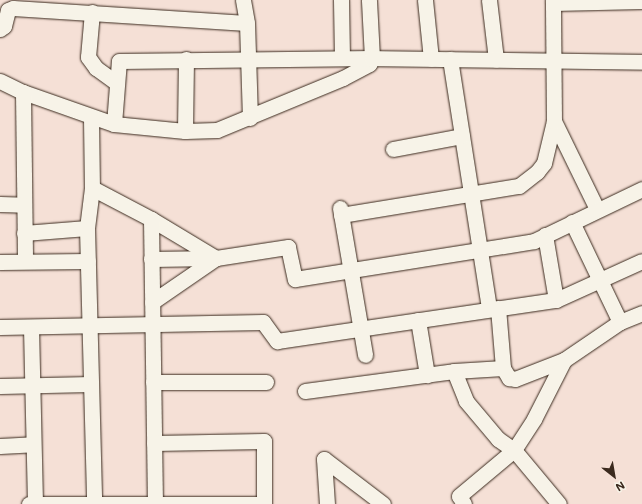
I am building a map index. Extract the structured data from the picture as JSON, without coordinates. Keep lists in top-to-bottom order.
{
  "north": "bottom right"
}
